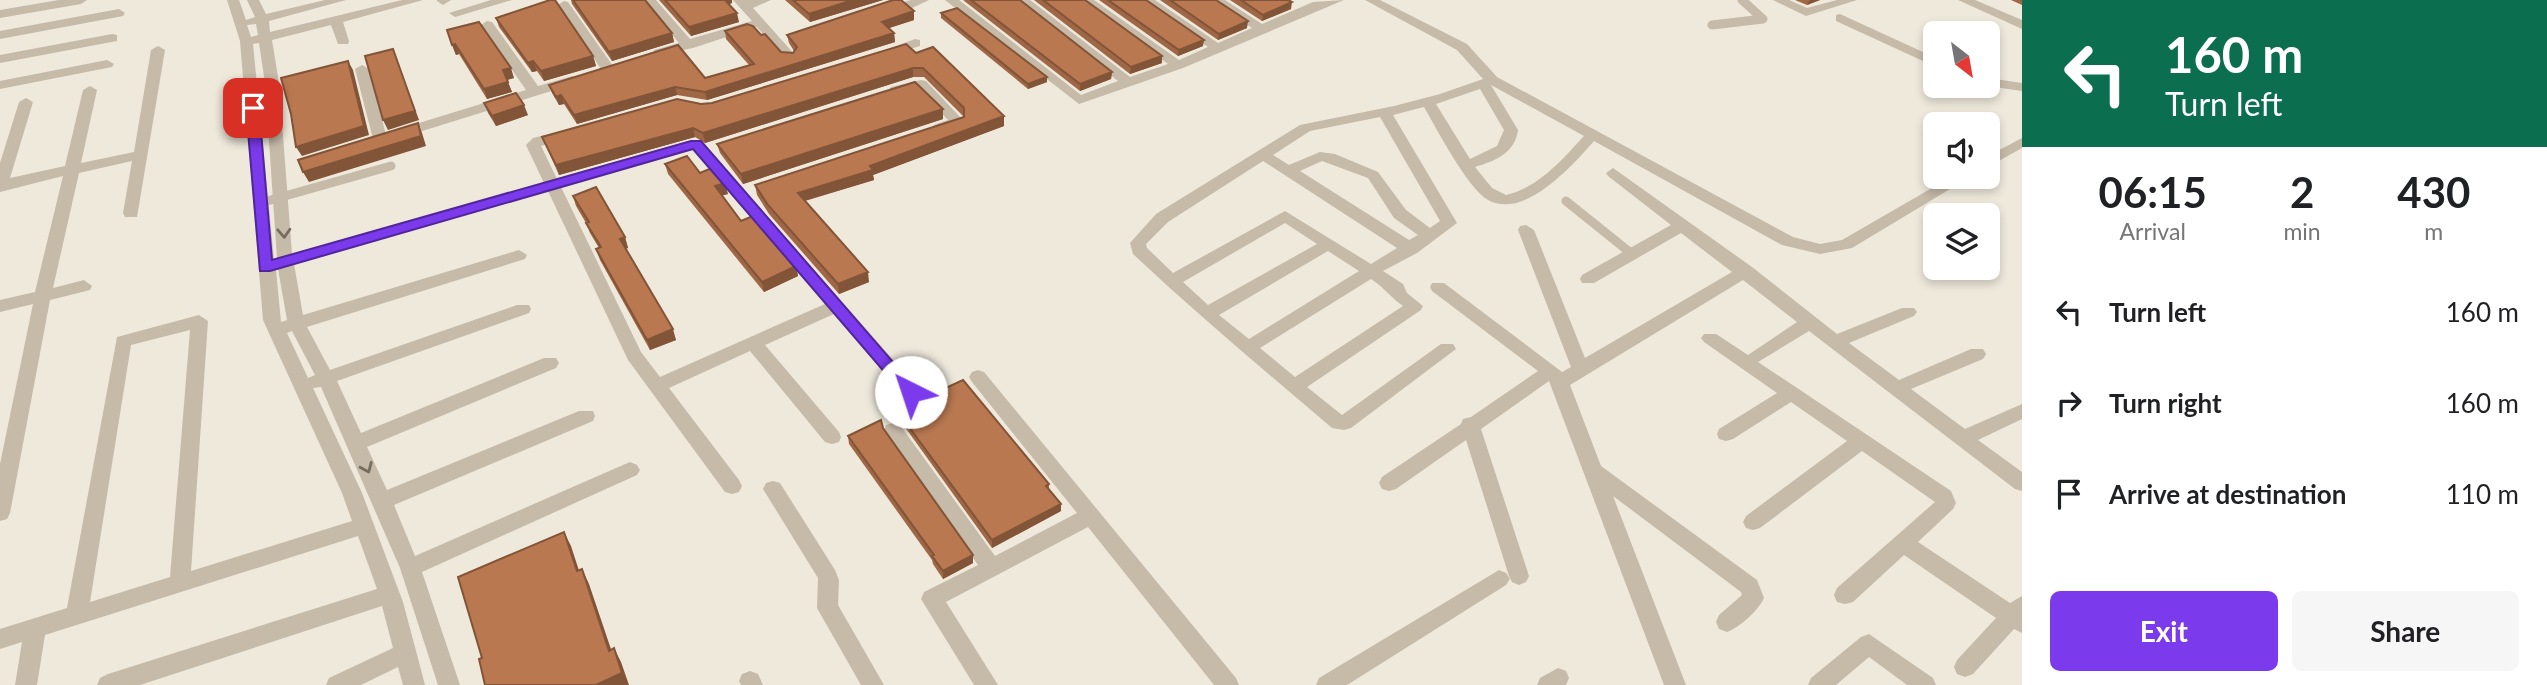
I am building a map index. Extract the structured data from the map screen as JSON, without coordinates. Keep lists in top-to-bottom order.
{
  "north": "bottom right",
  "page": {
    "turn": ["160 m", "Turn left"],
    "eta": [
      "06:15",
      "Arrival",
      "2",
      "min",
      "430",
      "m"
    ],
    "list": [
      {
        "name": "Turn left",
        "value": "160 m"
      },
      {
        "name": "Turn right",
        "value": "160 m"
      },
      {
        "name": "Arrive at destination",
        "value": "110 m"
      }
    ],
    "buttons": ["Exit", "Share"]
  }
}
